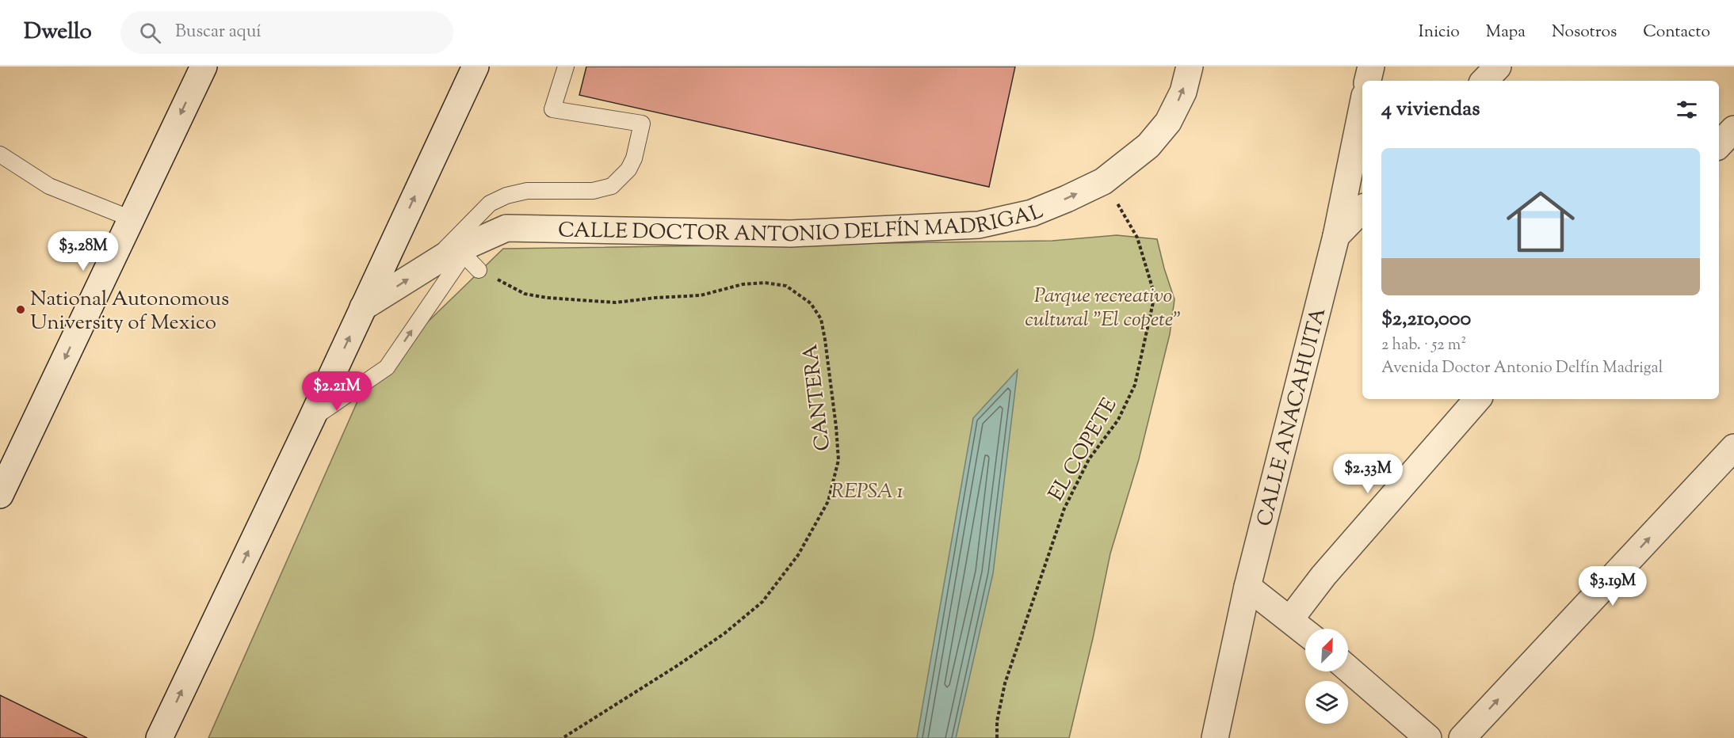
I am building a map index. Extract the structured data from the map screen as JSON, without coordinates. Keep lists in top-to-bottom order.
{
  "streets": {
    "street": ["CALLE DOCTOR ANTONIO DELFÍN MADRIGAL", "CALLE ANACAHUITA"],
    "path": ["CANTERA", "EL COPETE"]
  },
  "crossings": [
    ["CALLE DOCTOR ANTONIO DELFÍN MADRIGAL", "EL COPETE"]
  ],
  "one_way": ["CALLE DOCTOR ANTONIO DELFÍN MADRIGAL"],
  "parks": ["Parque recreativo cultural \"El copete\"", "REPSA 1"],
  "places": ["National Autonomous University of Mexico"],
  "north": "top right",
  "page": {
    "header": "Dwello",
    "search": "Buscar aquí",
    "nav": [
      "Inicio",
      "Mapa",
      "Nosotros",
      "Contacto"
    ],
    "heading": "4 viviendas",
    "list": [
      {
        "name": "$2,210,000",
        "note": "2 hab. · 52 m² · Avenida Doctor Antonio Delfín Madrigal"
      }
    ],
    "price": [
      "$3.28M",
      "$2.21M",
      "$2.33M",
      "$3.19M"
    ]
  }
}
